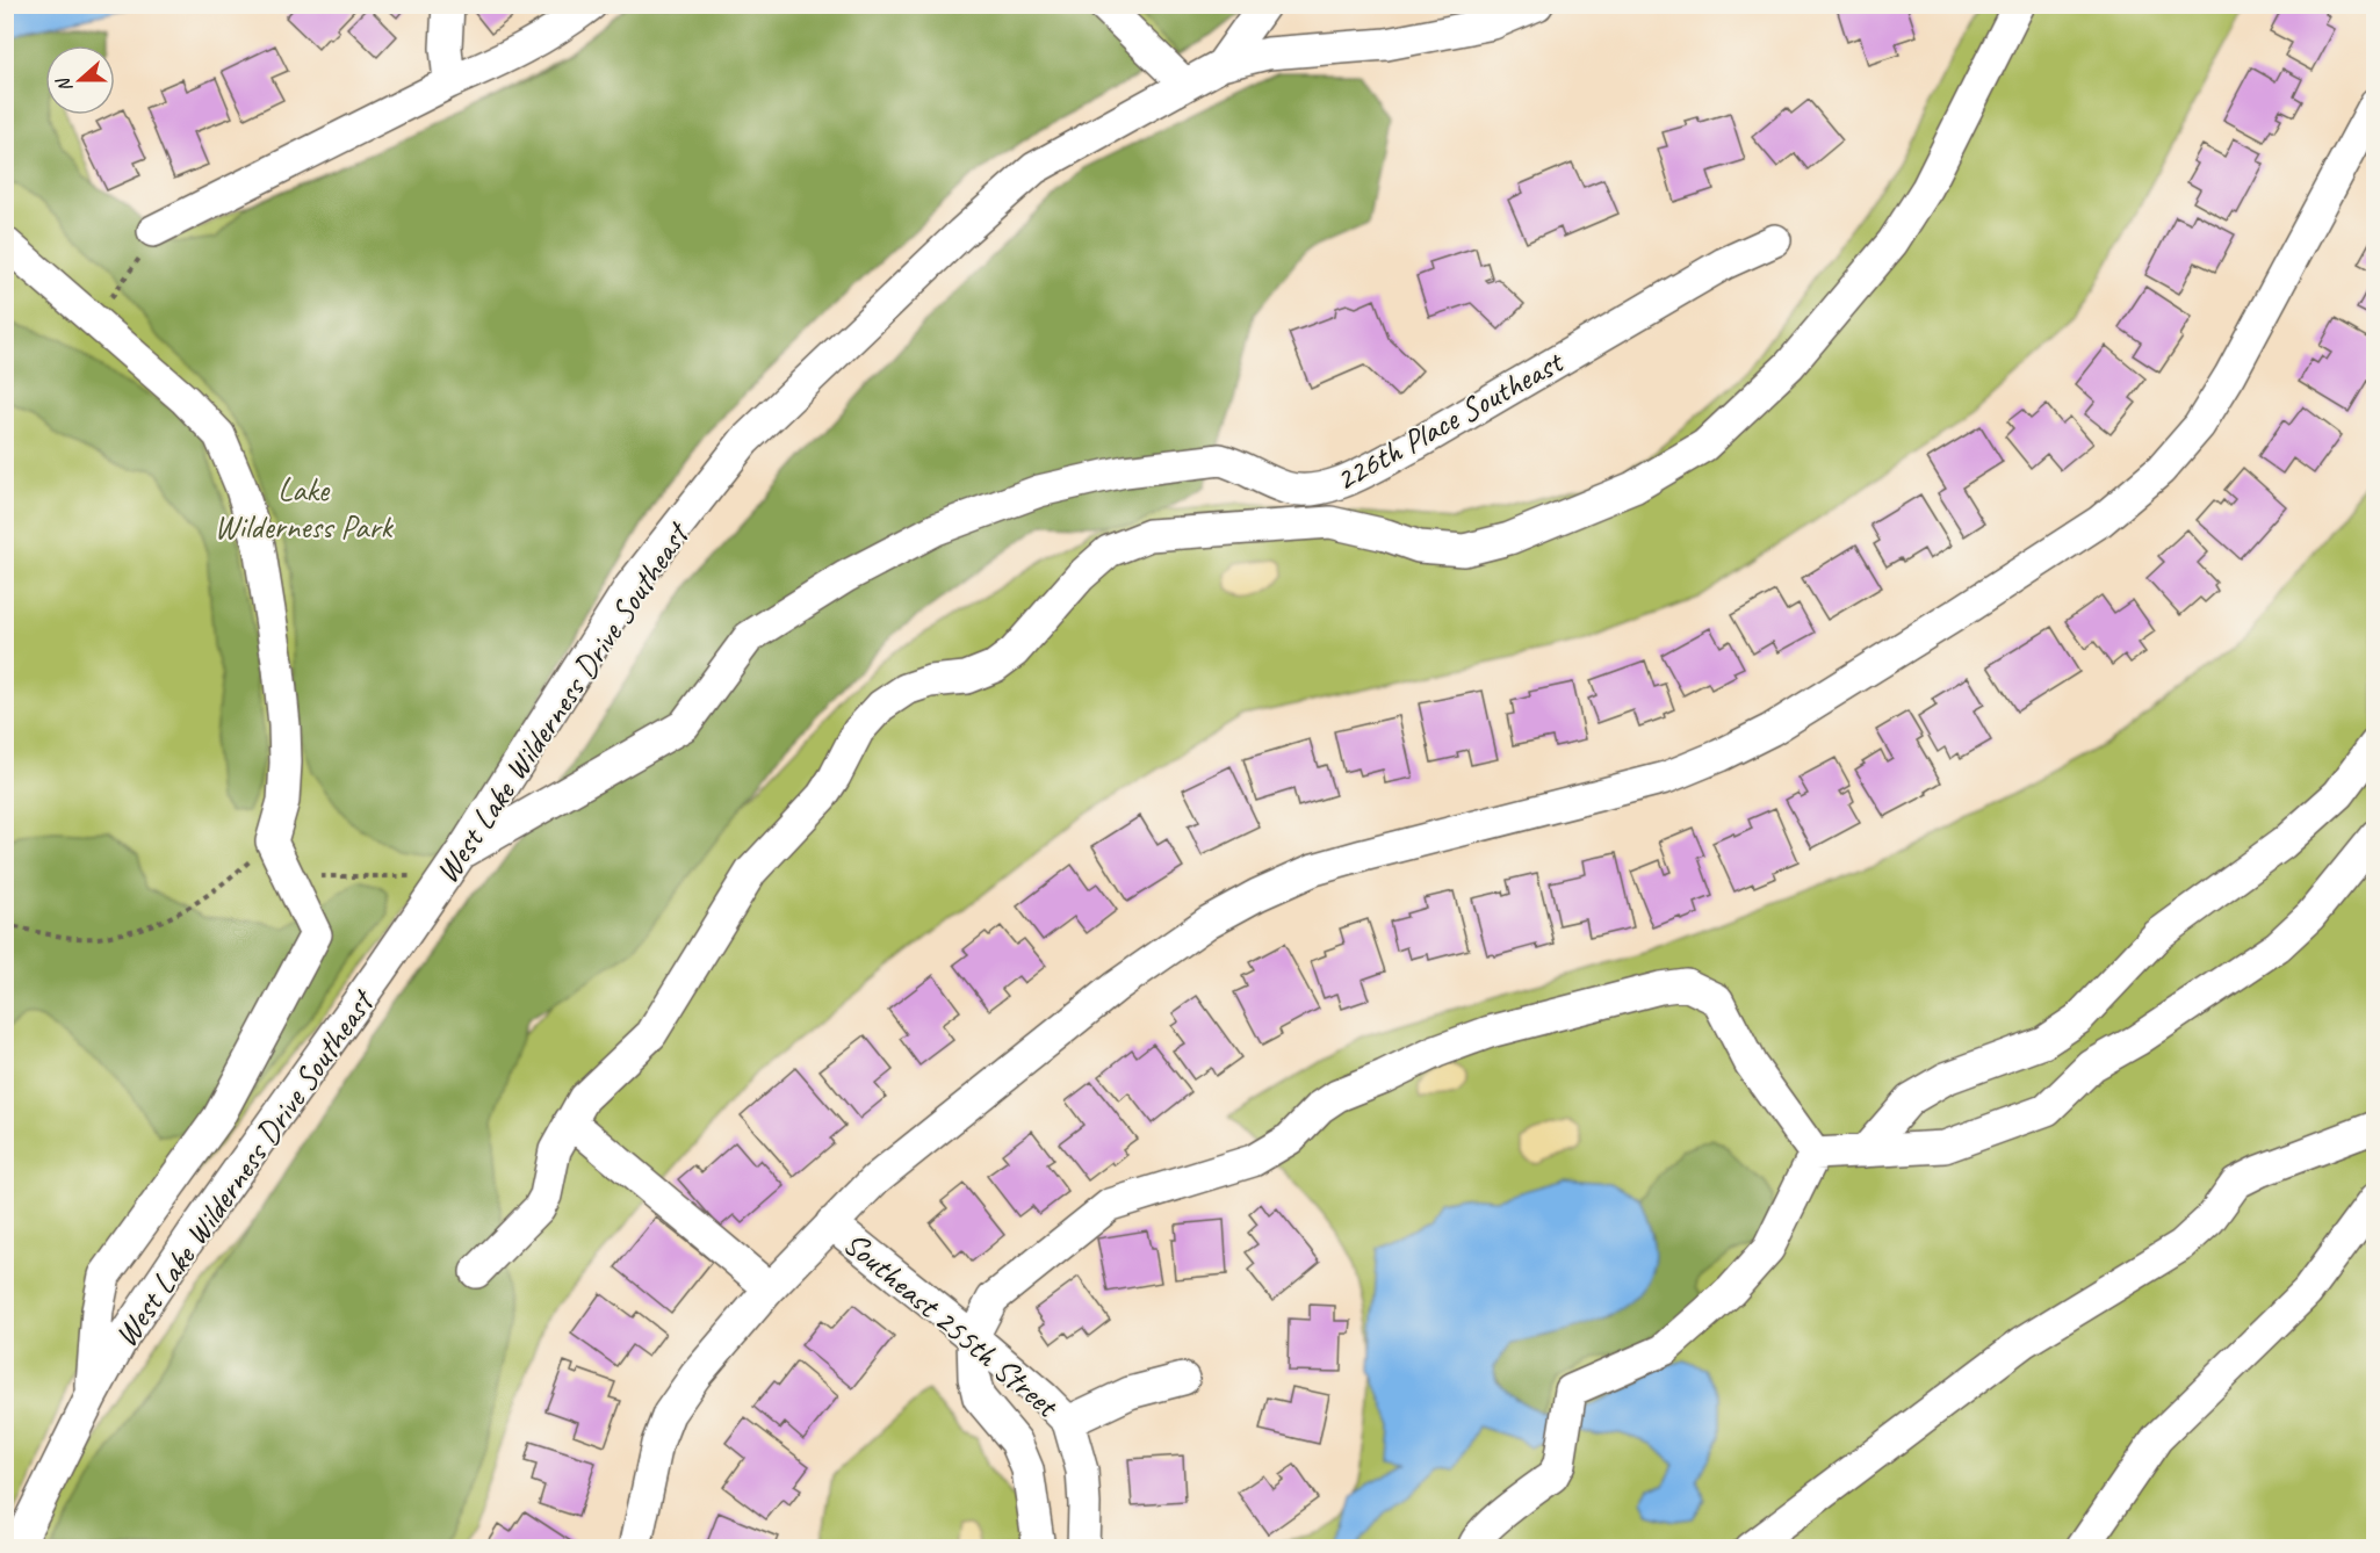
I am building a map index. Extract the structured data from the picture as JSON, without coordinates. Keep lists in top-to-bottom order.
{
  "streets": {
    "street": ["226th Place Southeast", "West Lake Wilderness Drive Southeast", "Southeast 255th Street"]
  },
  "crossings": [
    ["226th Place Southeast", "West Lake Wilderness Drive Southeast"]
  ],
  "parks": ["Lake Wilderness Park"],
  "north": "left"
}
